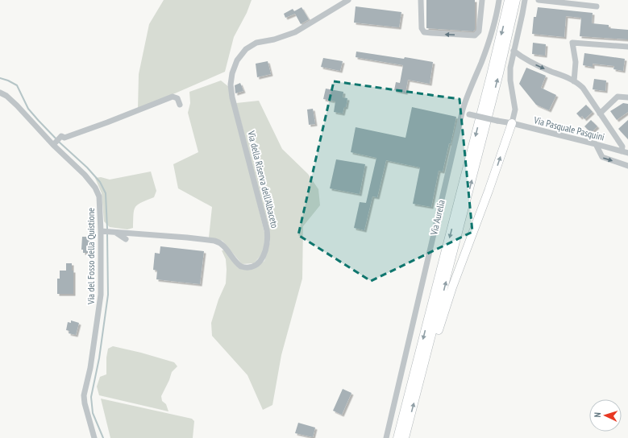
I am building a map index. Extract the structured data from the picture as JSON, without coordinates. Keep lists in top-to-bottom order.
{
  "streets": {
    "highway": ["Via Aurelia"],
    "street": ["Via Pasquale Pasquini", "Via della Riserva dell'Albaceto", "Via del Fosso della Quistione"]
  },
  "crossings": [
    ["Via Pasquale Pasquini", "Via Aurelia"],
    ["Via della Riserva dell'Albaceto", "Via del Fosso della Quistione"]
  ],
  "north": "left"
}
